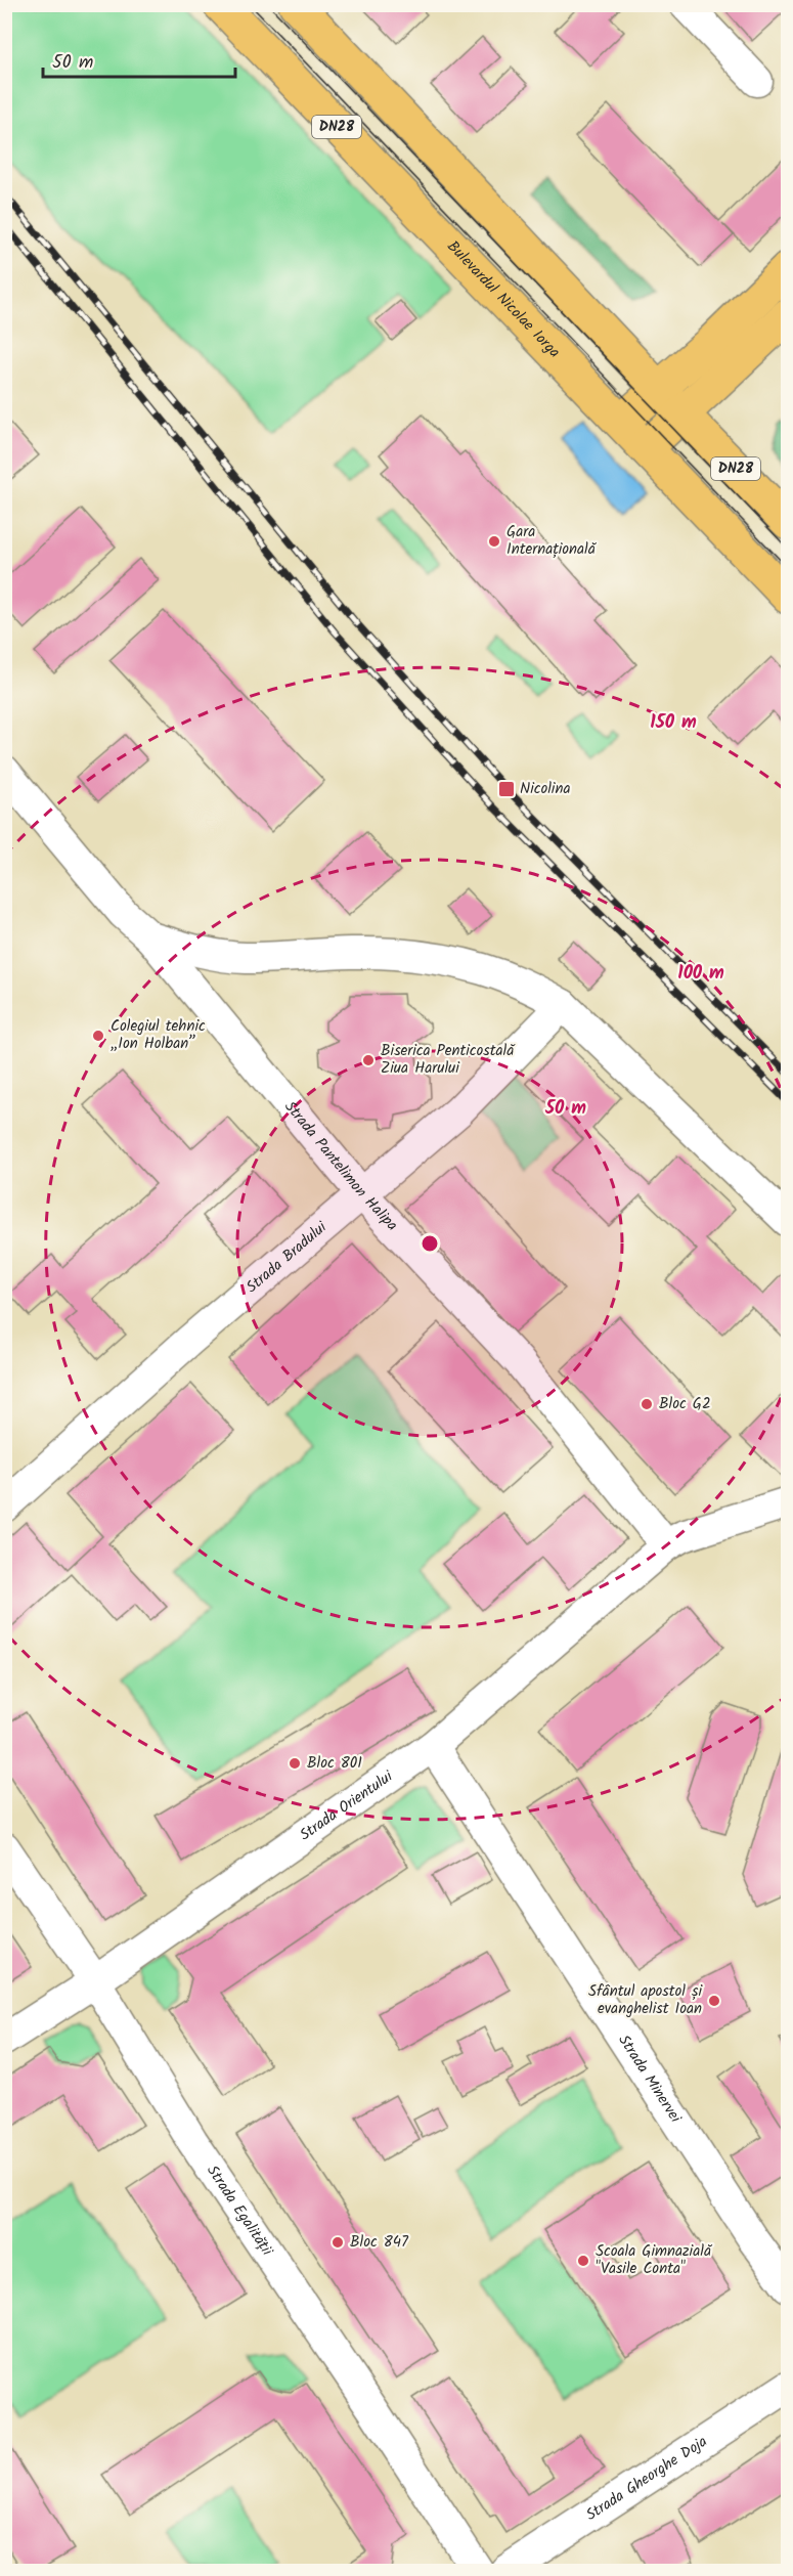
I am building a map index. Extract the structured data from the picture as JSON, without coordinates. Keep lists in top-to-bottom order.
{
  "streets": {
    "main road": ["DN28", "Bulevardul Nicolae Iorga"],
    "street": [
      "Strada Pantelimon Halipa",
      "Strada Bradului",
      "Strada Orientului",
      "Strada Minervei",
      "Strada Egalității",
      "Strada Gheorghe Doja"
    ]
  },
  "crossings": [
    ["Strada Pantelimon Halipa", "Strada Bradului"],
    ["Strada Pantelimon Halipa", "Strada Orientului"],
    ["Strada Orientului", "Strada Minervei"],
    ["Strada Orientului", "Strada Egalității"]
  ],
  "places": {
    "other": [
      "Gara Internațională",
      "Colegiul tehnic „Ion Holban”",
      "Biserica Penticostală Ziua Harului",
      "Bloc G2",
      "Bloc 801",
      "Sfântul apostol și evanghelist Ioan",
      "Bloc 847",
      "Școala Gimnazială \"Vasile Conta\""
    ],
    "transit": ["Nicolina"]
  },
  "scale_bar": "50 m",
  "rings": ["150 m", "100 m", "50 m"]
}
